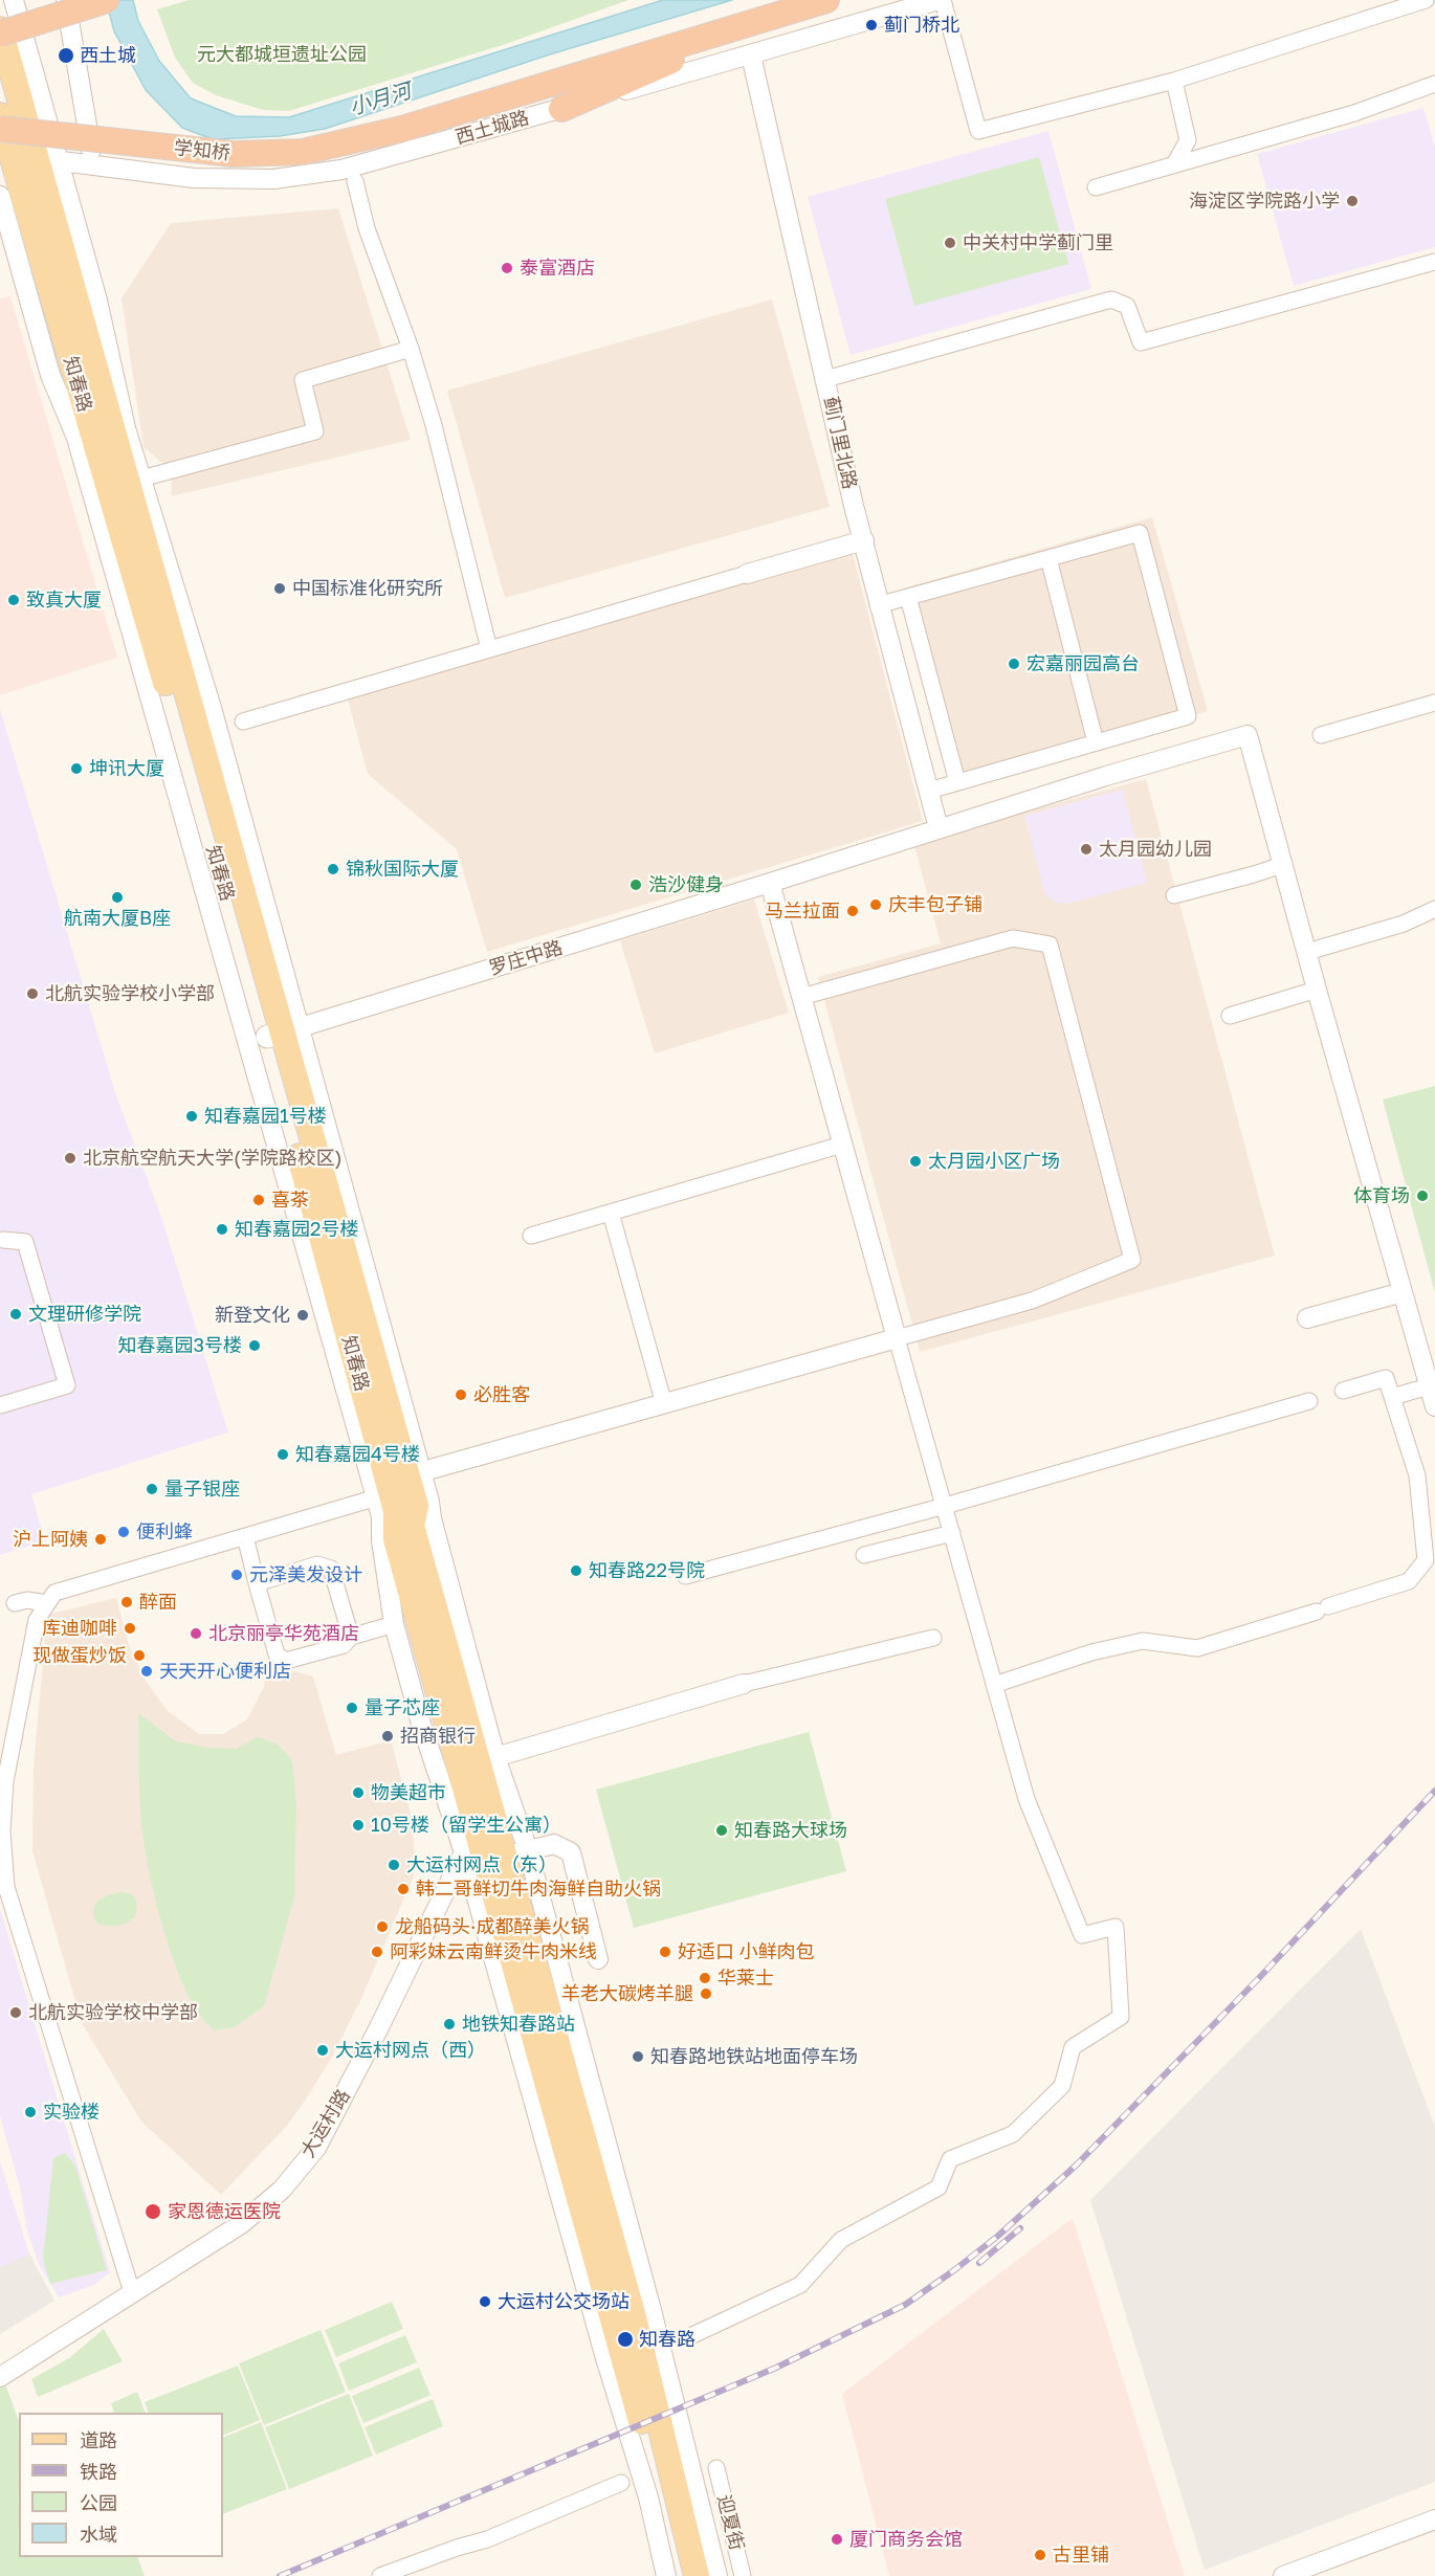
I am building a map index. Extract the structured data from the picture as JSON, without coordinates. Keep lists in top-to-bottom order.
{
  "streets": {
    "highway": ["西土城路", "学知桥"],
    "main road": ["知春路"],
    "street": [
      "蓟门里北路",
      "罗庄中路",
      "大运村路",
      "迎夏街"
    ]
  },
  "crossings": [
    ["西土城路", "学知桥"],
    ["西土城路", "知春路"],
    ["西土城路", "蓟门里北路"],
    ["知春路", "罗庄中路"],
    ["知春路", "大运村路"],
    ["蓟门里北路", "罗庄中路"]
  ],
  "water": ["小月河"],
  "parks": ["元大都城垣遗址公园"],
  "places": [
    "蓟门桥北",
    "西土城",
    "海淀区学院路小学",
    "中关村中学蓟门里",
    "泰富酒店",
    "中国标准化研究所",
    "致真大厦",
    "宏嘉丽园高台",
    "坤讯大厦",
    "太月园幼儿园",
    "锦秋国际大厦",
    "浩沙健身",
    "航南大厦B座",
    "庆丰包子铺",
    "马兰拉面",
    "北航实验学校小学部",
    "知春嘉园1号楼",
    "北京航空航天大学(学院路校区)",
    "太月园小区广场",
    "体育场",
    "喜茶",
    "知春嘉园2号楼",
    "文理研修学院",
    "新登文化",
    "知春嘉园3号楼",
    "必胜客",
    "知春嘉园4号楼",
    "量子银座",
    "便利蜂",
    "沪上阿姨",
    "知春路22号院",
    "元泽美发设计",
    "醉面",
    "库迪咖啡",
    "北京丽亭华苑酒店",
    "现做蛋炒饭",
    "天天开心便利店",
    "量子芯座",
    "招商银行",
    "物美超市",
    "10号楼（留学生公寓）",
    "知春路大球场",
    "大运村网点（东）",
    "韩二哥鲜切牛肉海鲜自助火锅",
    "龙船码头·成都醉美火锅",
    "阿彩妹云南鲜烫牛肉米线",
    "好适口 小鲜肉包",
    "华莱士",
    "羊老大碳烤羊腿",
    "北航实验学校中学部",
    "地铁知春路站",
    "大运村网点（西）",
    "知春路地铁站地面停车场",
    "实验楼",
    "家恩德运医院",
    "大运村公交场站",
    "知春路",
    "厦门商务会馆",
    "古里铺"
  ],
  "legend": [
    "道路",
    "铁路",
    "公园",
    "水域"
  ]
}
